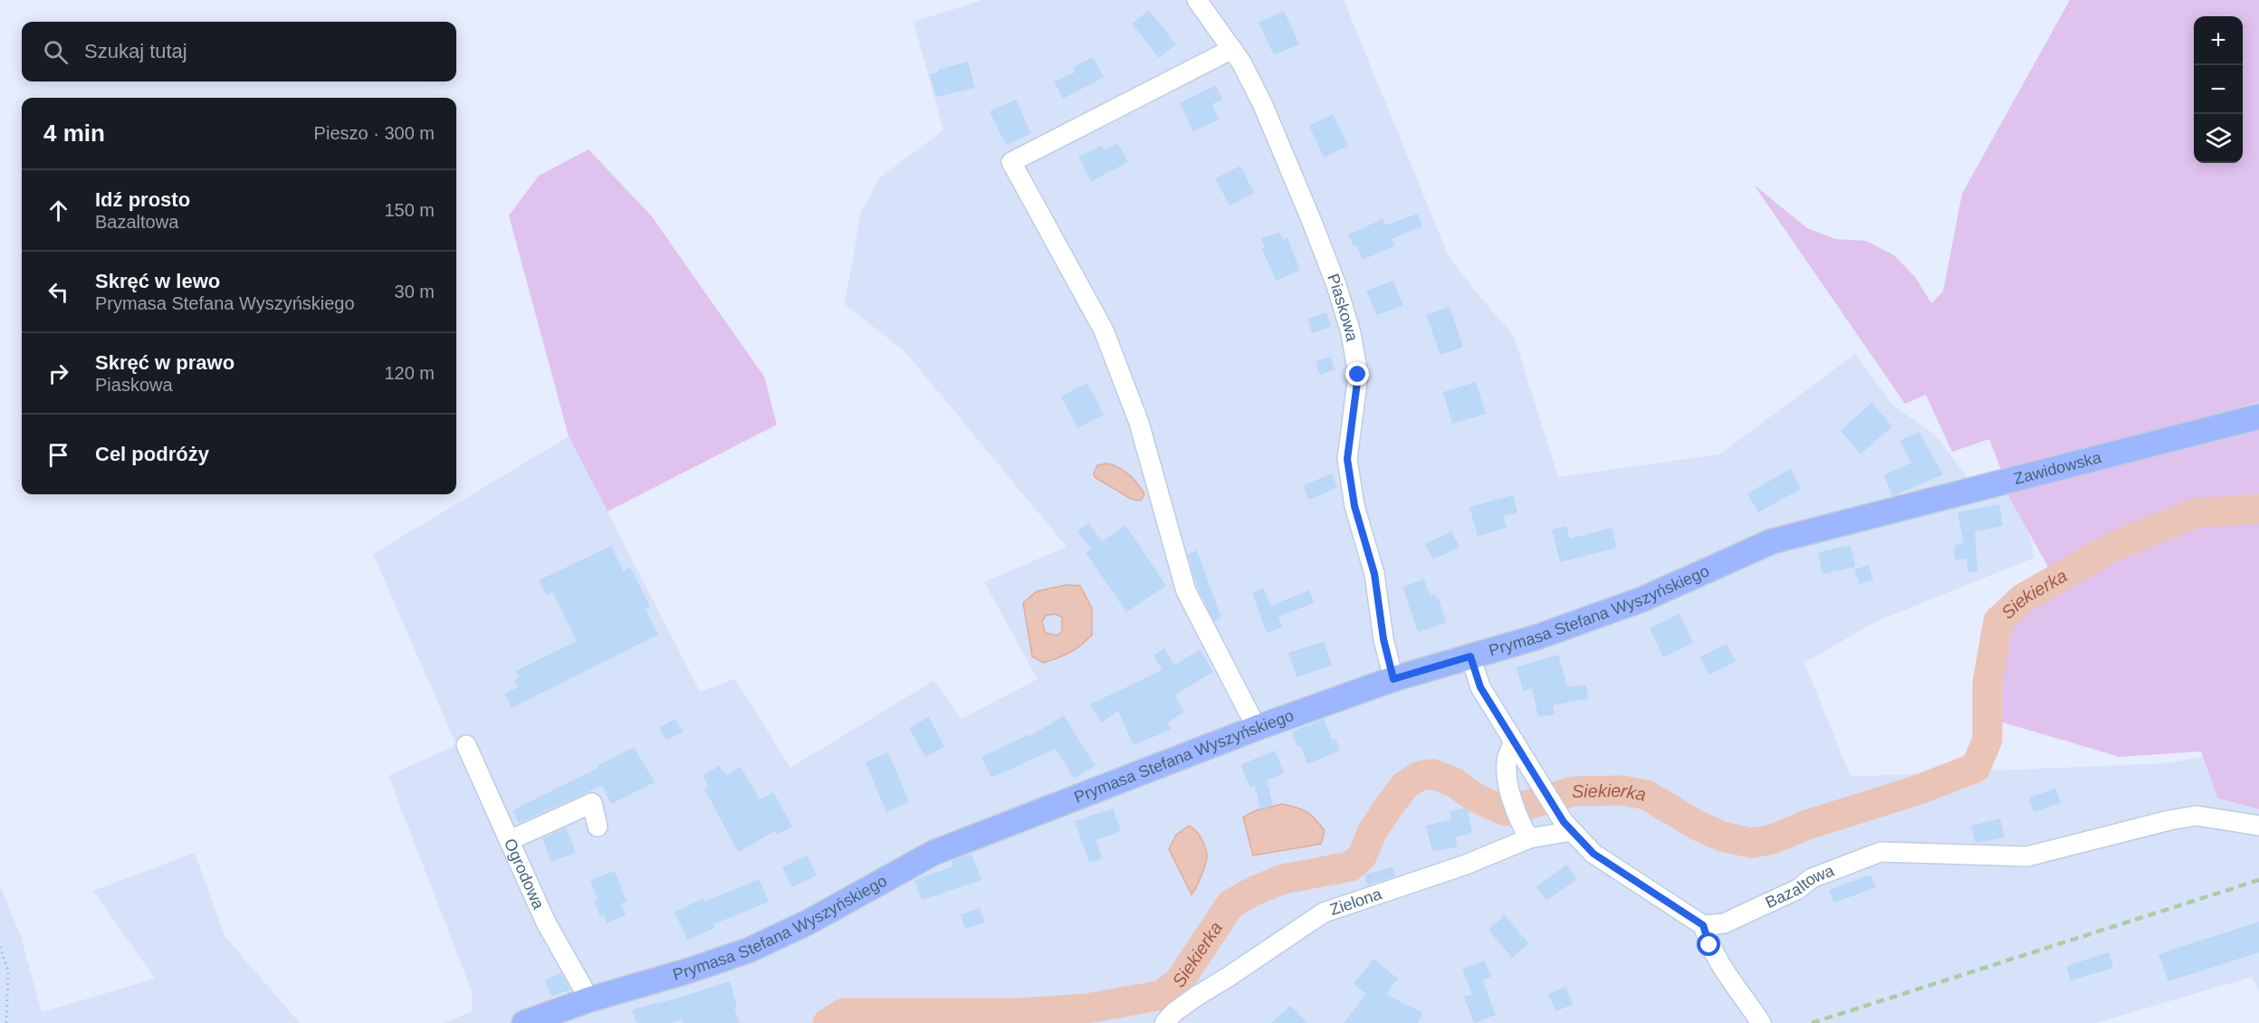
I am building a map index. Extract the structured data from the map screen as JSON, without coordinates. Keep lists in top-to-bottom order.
{
  "streets": {
    "main road": ["Zawidowska", "Prymasa Stefana Wyszyńskiego"],
    "street": [
      "Piaskowa",
      "Ogrodowa",
      "Bazaltowa",
      "Zielona"
    ]
  },
  "crossings": [
    ["Piaskowa", "Prymasa Stefana Wyszyńskiego"],
    ["Zawidowska", "Prymasa Stefana Wyszyńskiego"],
    ["Prymasa Stefana Wyszyńskiego", "Ogrodowa"]
  ],
  "water": ["Siekierka"],
  "page": {
    "map_buttons": ["+", "−"],
    "search": "Szukaj tutaj",
    "heading": ["4 min", "Pieszo · 300 m"],
    "list": [
      ["Idź prosto", "Bazaltowa", "150 m"],
      ["Skręć w lewo", "Prymasa Stefana Wyszyńskiego", "30 m"],
      ["Skręć w prawo", "Piaskowa", "120 m"],
      "Cel podróży"
    ]
  }
}
